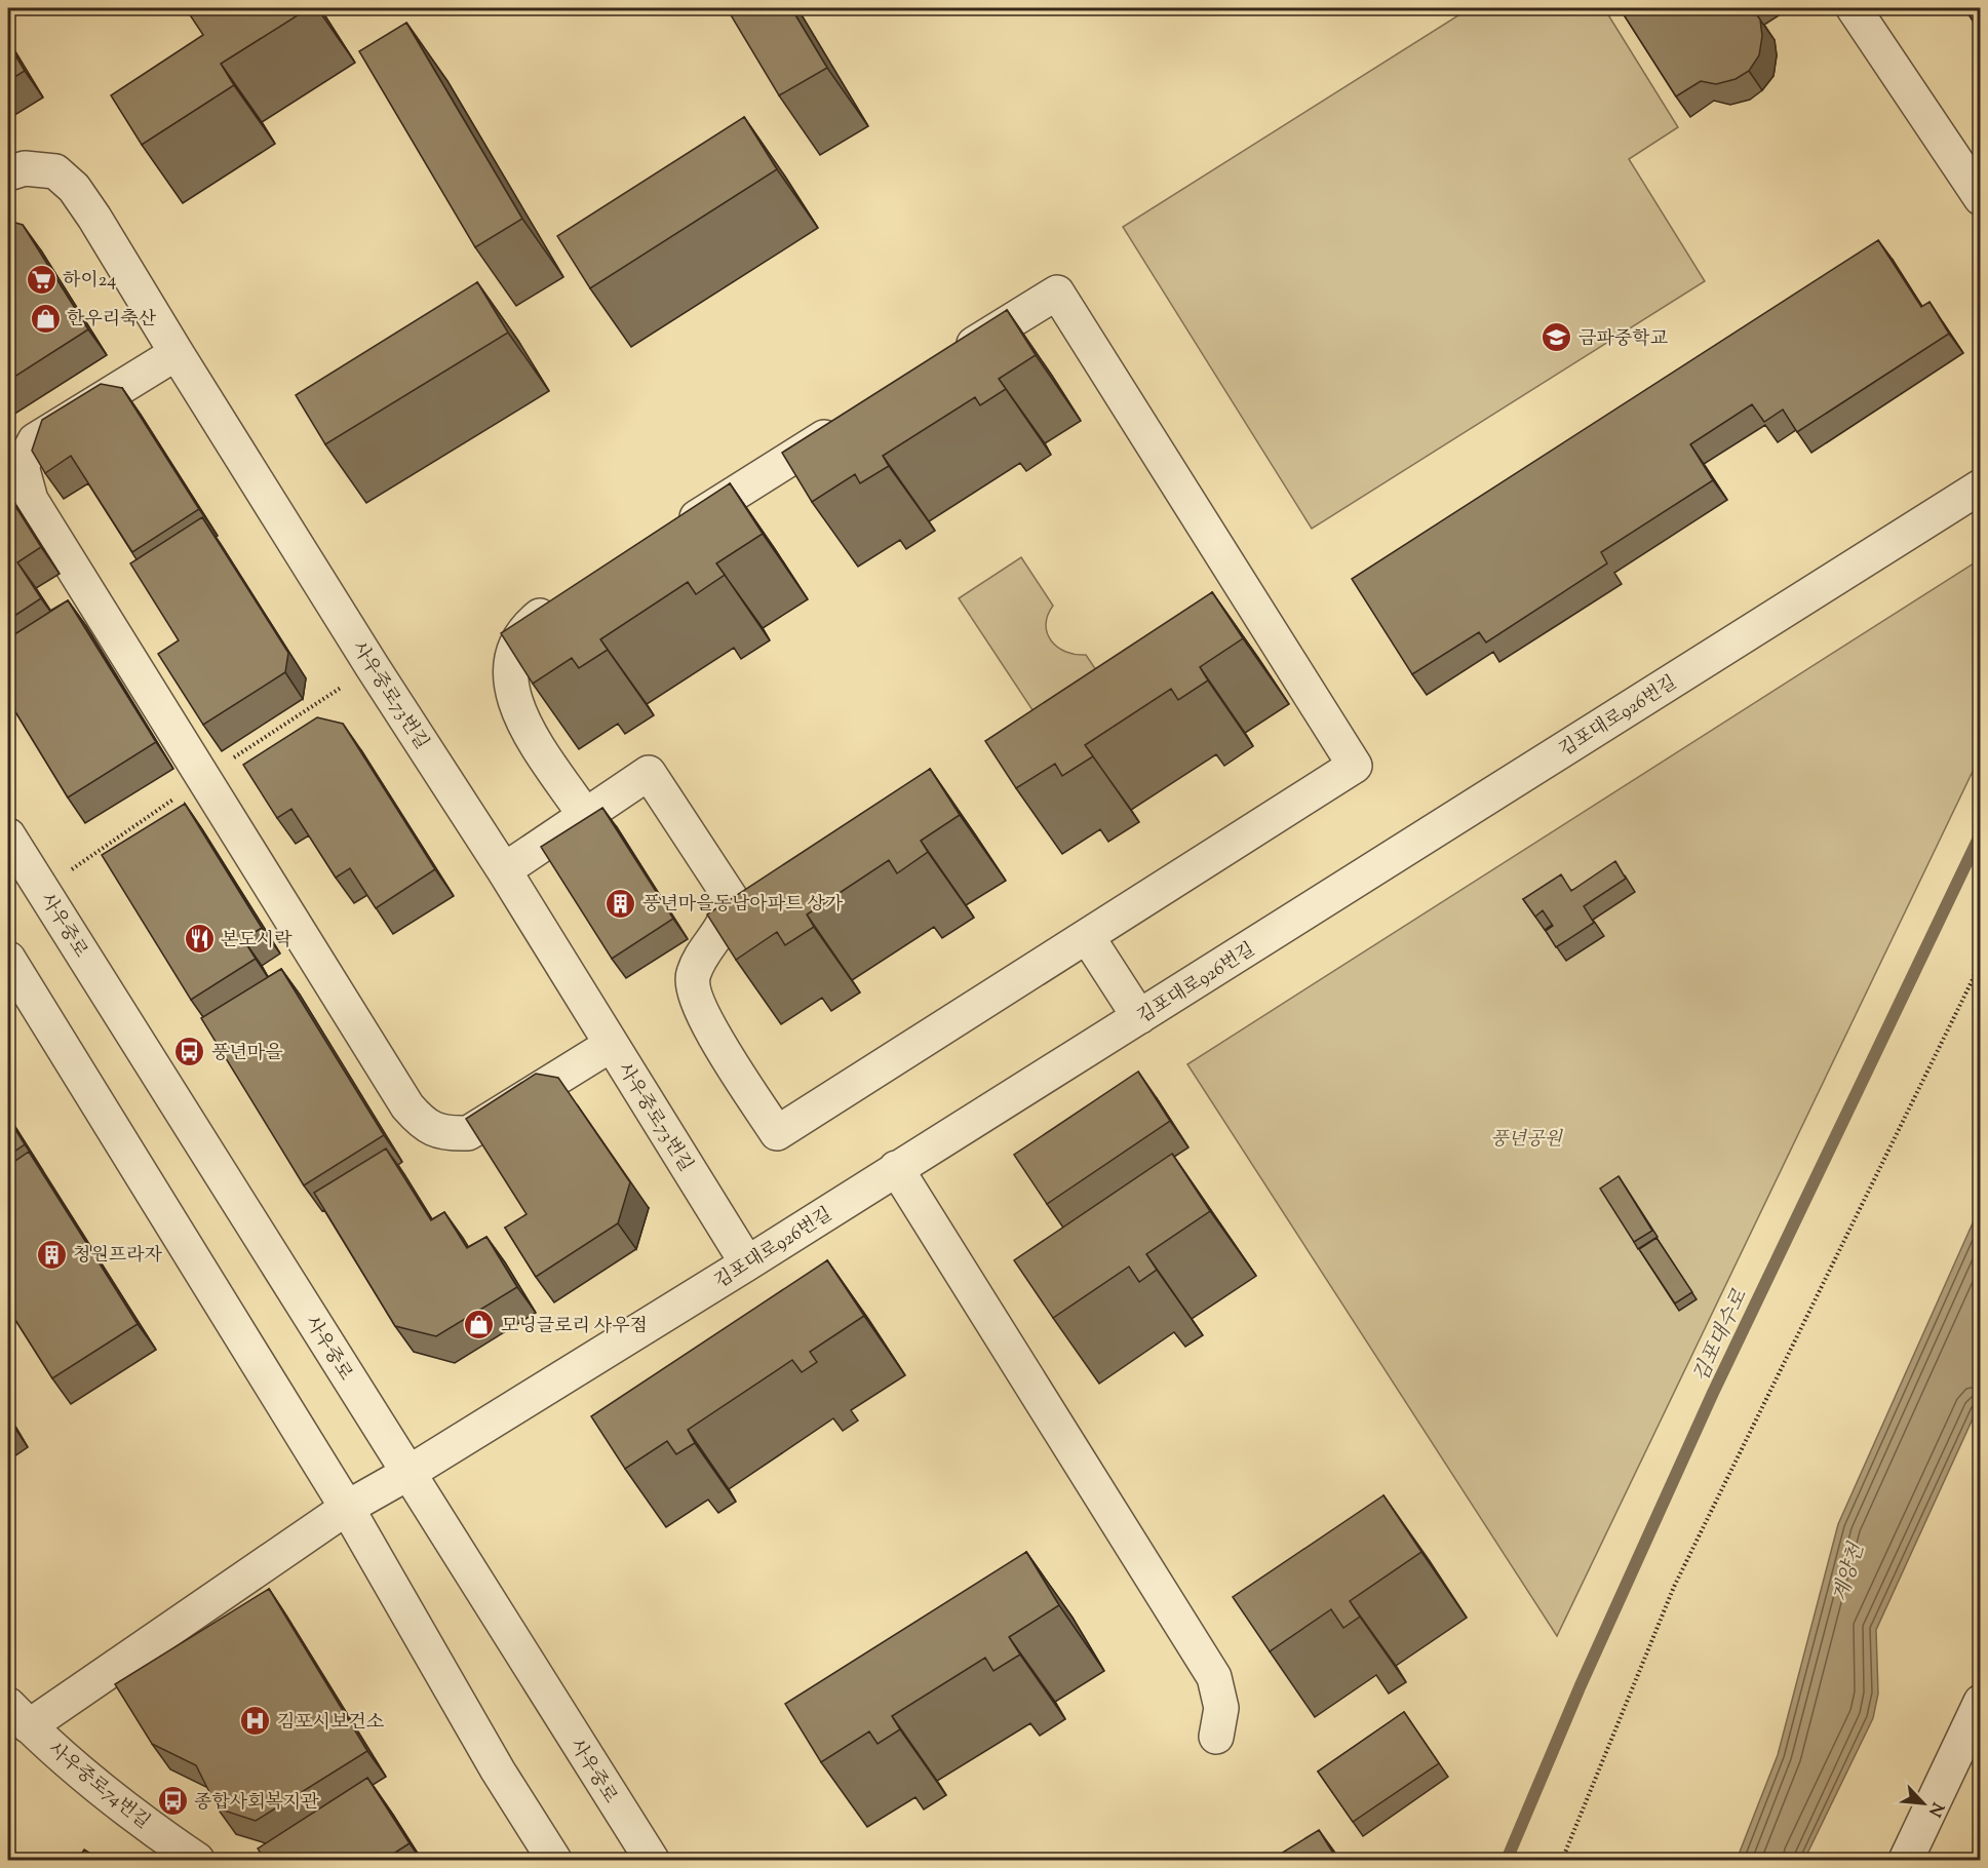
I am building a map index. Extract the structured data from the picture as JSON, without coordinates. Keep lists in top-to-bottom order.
{
  "streets": {
    "street": [
      "사우중로73번길",
      "김포대로926번길",
      "사우중로",
      "사우중로74번길"
    ]
  },
  "crossings": [
    ["사우중로73번길", "김포대로926번길"],
    ["김포대로926번길", "사우중로"],
    ["김포대로926번길", "사우중로74번길"]
  ],
  "water": ["김포대수로", "계양천"],
  "parks": ["풍년공원"],
  "places": {
    "supermarket": ["하이24"],
    "shop": ["한우리축산", "모닝글로리 사우점"],
    "school or university": ["금파중학교"],
    "building": ["풍년마을동남아파트 상가", "청원프라자"],
    "restaurant": ["본도시락"],
    "bus stop": ["풍년마을", "종합사회복지관"],
    "hospital": ["김포시보건소"]
  },
  "north": "bottom right"
}
